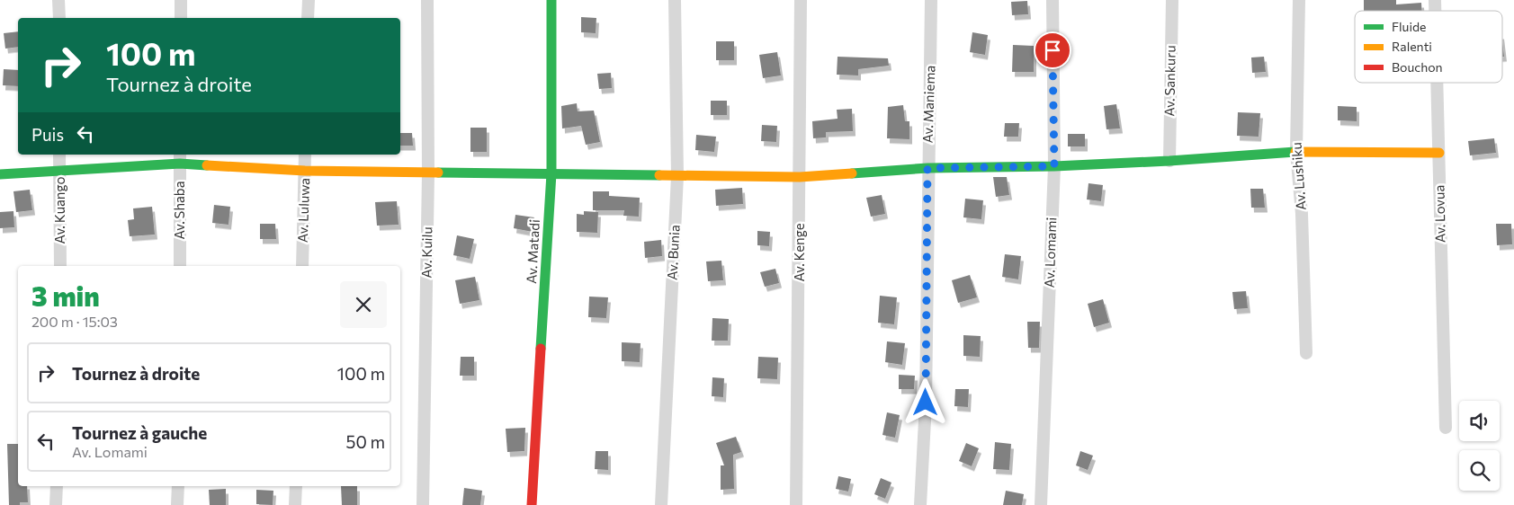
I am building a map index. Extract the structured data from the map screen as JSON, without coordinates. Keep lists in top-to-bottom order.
{
  "streets": {
    "street": [
      "Av. Sankuru",
      "Av. Maniema",
      "Av. Lushiku",
      "Av. Kuango",
      "Av. Shaba",
      "Av. Luluwa",
      "Av. Lovua",
      "Av. Matadi",
      "Av. Kuilu",
      "Av. Bunia",
      "Av. Kenge",
      "Av. Lomami"
    ]
  },
  "legend": ["Fluide", "Ralenti", "Bouchon"],
  "page": {
    "turn": ["100 m", "Tournez à droite"],
    "then": "Puis",
    "heading": ["3 min", "200 m · 15:03"],
    "list": [
      {
        "name": "Tournez à droite",
        "value": "100 m"
      },
      {
        "name": "Tournez à gauche",
        "note": "Av. Lomami",
        "value": "50 m"
      }
    ]
  }
}
